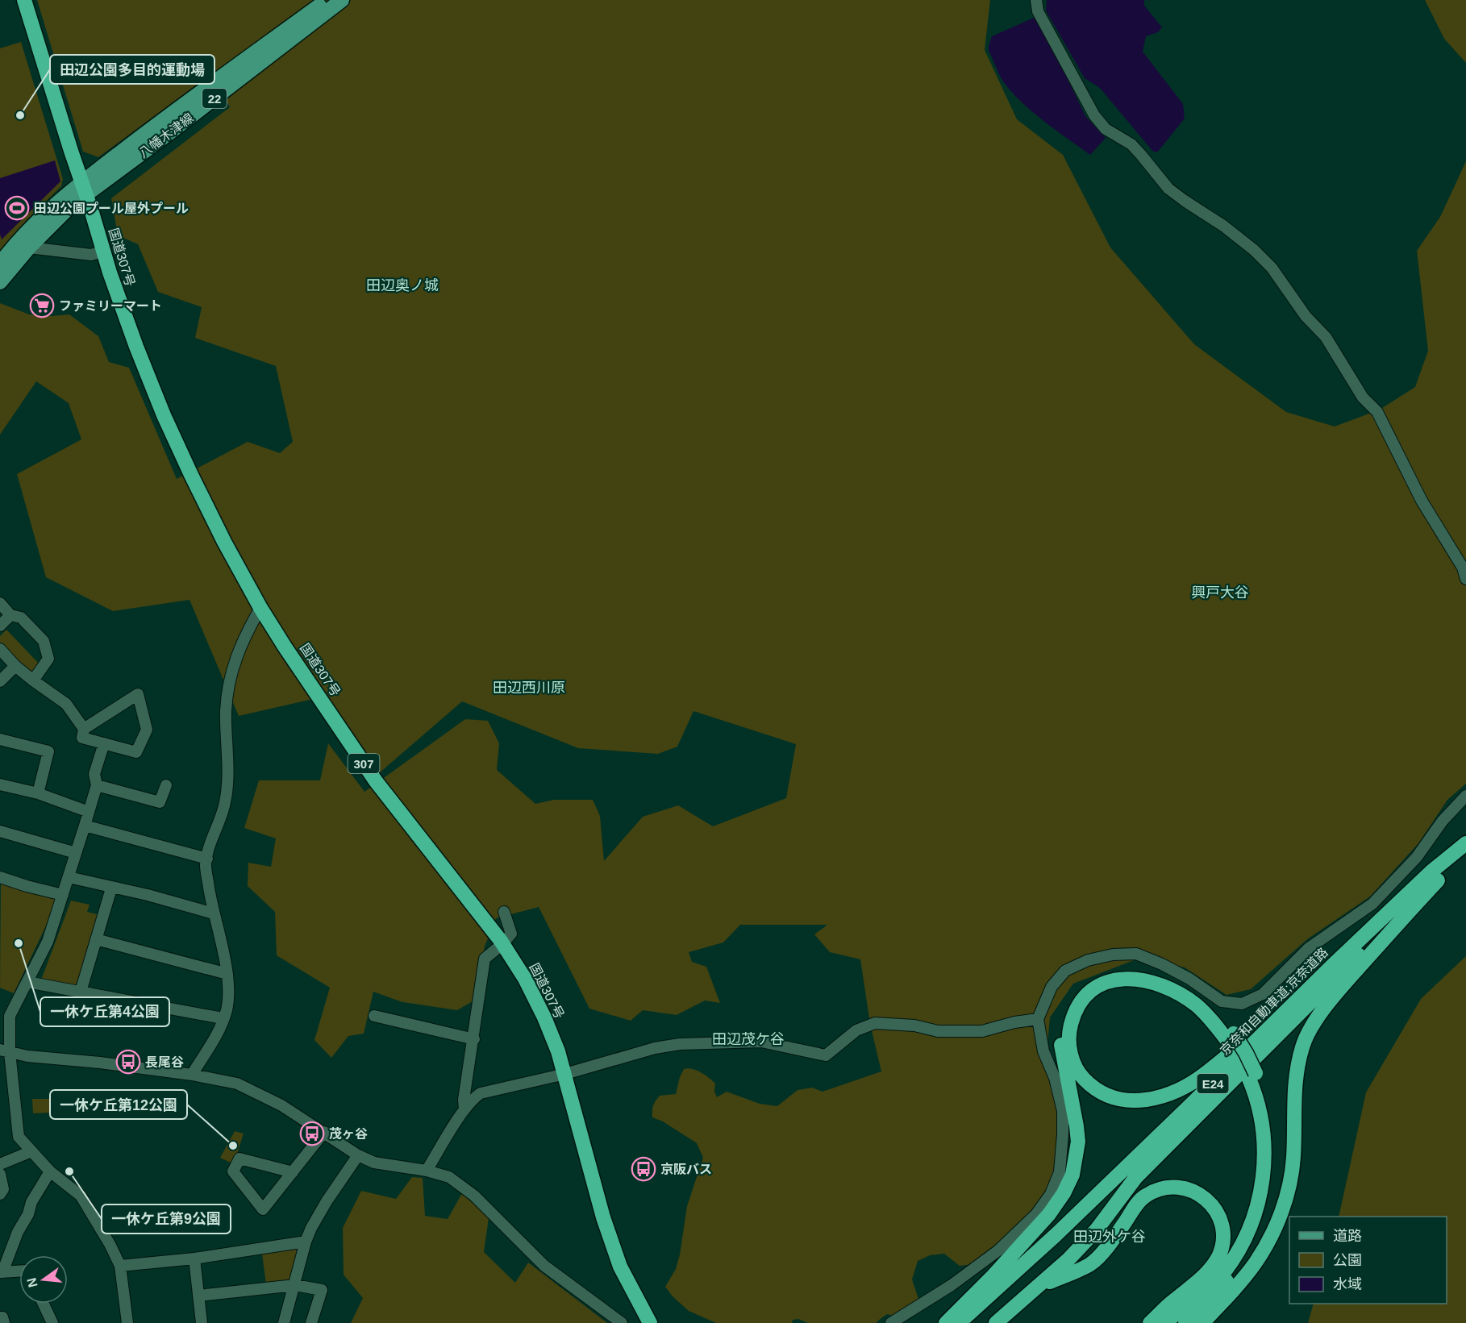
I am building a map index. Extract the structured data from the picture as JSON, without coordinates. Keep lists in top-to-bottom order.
{
  "streets": {
    "highway": [
      "国道307号",
      "307",
      "京奈和自動車道;京奈道路",
      "E24"
    ],
    "main road": ["22", "八幡木津線"]
  },
  "crossings": [
    ["八幡木津線", "国道307号"]
  ],
  "districts": [
    "田辺奥ノ城",
    "興戸大谷",
    "田辺西川原",
    "田辺茂ケ谷",
    "田辺外ケ谷"
  ],
  "places": {
    "other": [
      "田辺公園多目的運動場",
      "一休ケ丘第4公園",
      "一休ケ丘第12公園",
      "一休ケ丘第9公園"
    ],
    "sports": ["田辺公園プール屋外プール"],
    "supermarket": ["ファミリーマート"],
    "bus stop": ["長尾谷", "茂ヶ谷", "京阪バス"]
  },
  "legend": ["道路", "公園", "水域"],
  "north": "left"
}
